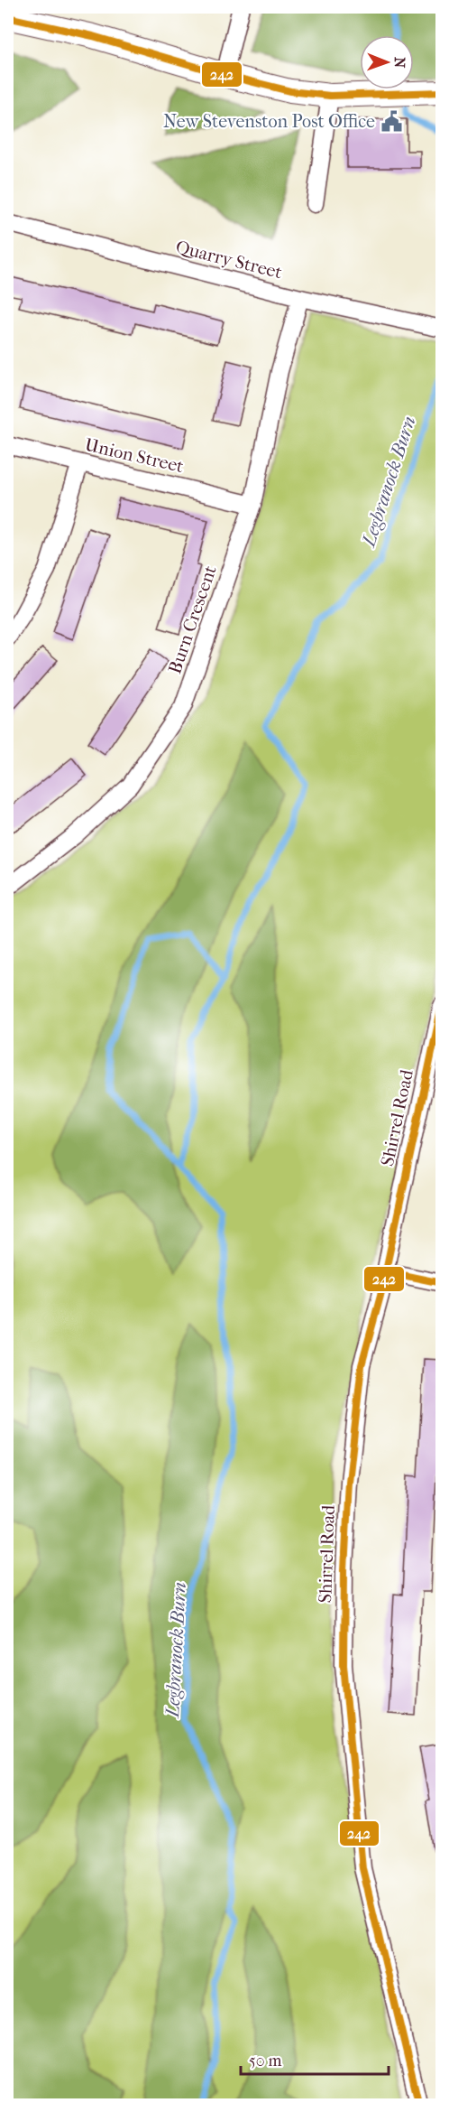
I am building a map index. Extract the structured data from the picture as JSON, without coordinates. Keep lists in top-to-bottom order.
{
  "streets": {
    "street": [
      "Quarry Street",
      "Union Street",
      "Burn Crescent",
      "Shirrel Road"
    ]
  },
  "crossings": [
    ["Quarry Street", "Burn Crescent"],
    ["Union Street", "Burn Crescent"]
  ],
  "water": ["Legbranock Burn"],
  "places": {
    "public building": ["New Stevenston Post Office"]
  },
  "lines": ["transit line 242"],
  "scale_bar": "50 m",
  "north": "right"
}
